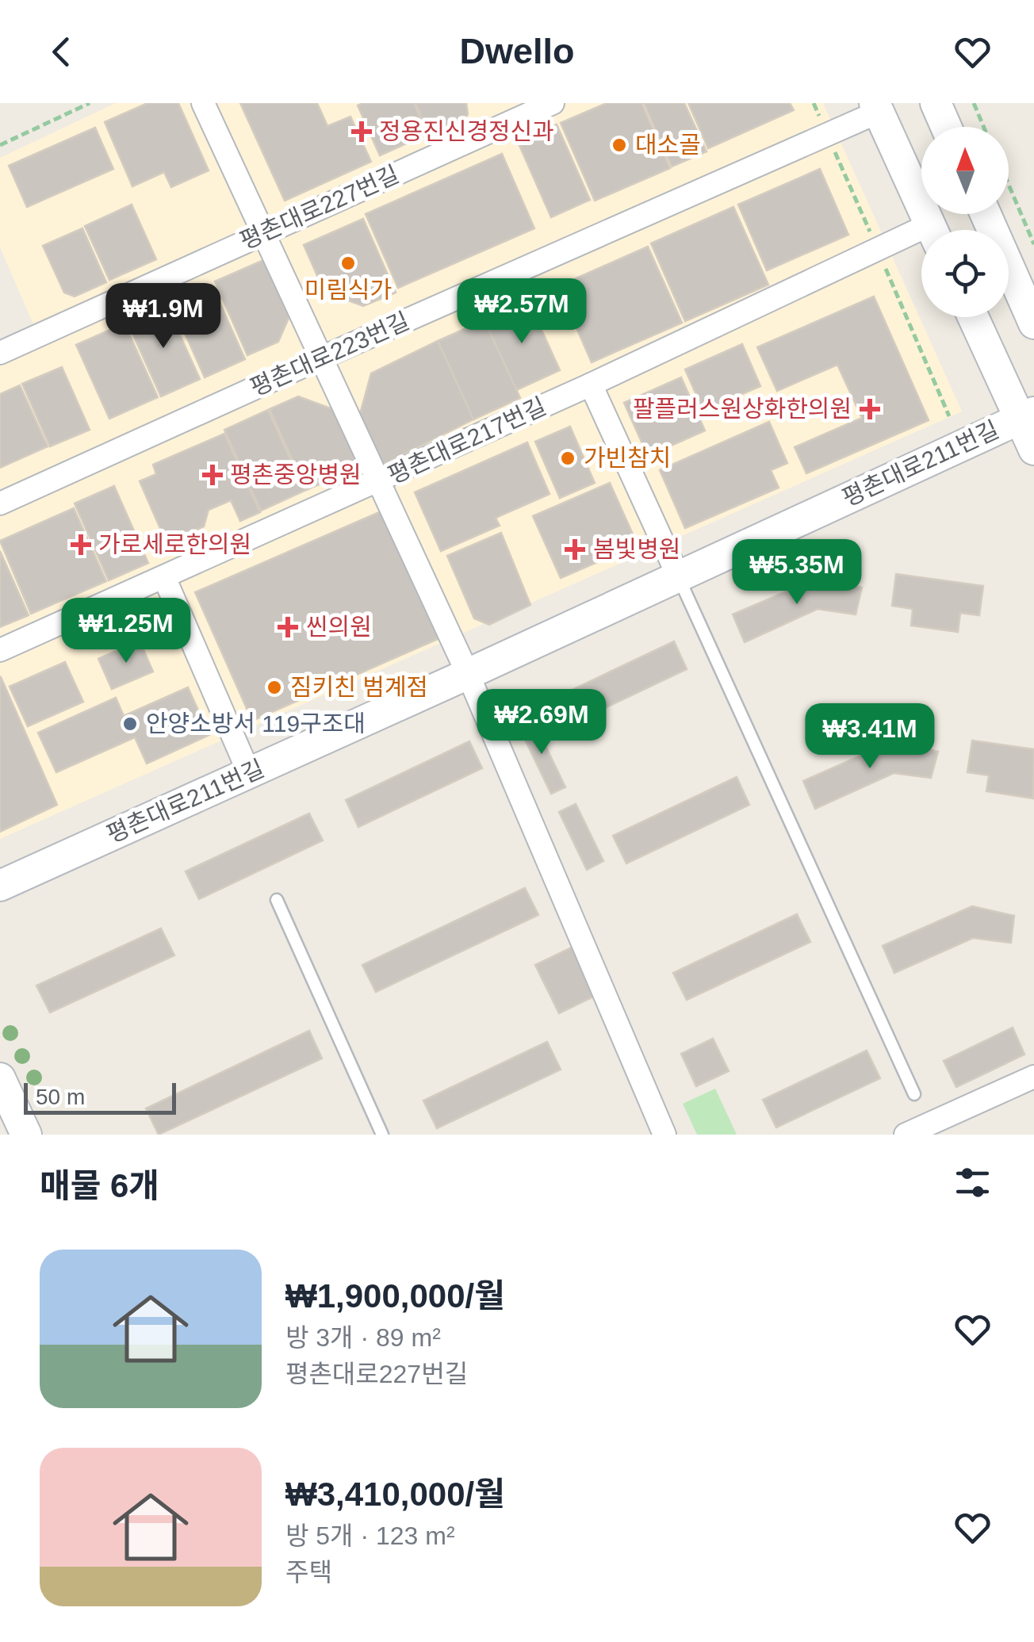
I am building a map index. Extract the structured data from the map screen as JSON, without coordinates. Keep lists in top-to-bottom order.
{
  "streets": {
    "street": [
      "평촌대로227번길",
      "평촌대로223번길",
      "평촌대로217번길",
      "평촌대로211번길"
    ]
  },
  "places": {
    "health": [
      "정용진신경정신과",
      "팔플러스원상화한의원",
      "평촌중앙병원",
      "가로세로한의원",
      "봄빛병원",
      "씬의원"
    ],
    "other": [
      "대소골",
      "미림식가",
      "가빈참치",
      "짐키친 범계점",
      "안양소방서 119구조대"
    ]
  },
  "scale_bar": "50 m",
  "north": "top",
  "page": {
    "header": "Dwello",
    "price": [
      "₩2.57M",
      "₩1.9M",
      "₩5.35M",
      "₩1.25M",
      "₩2.69M",
      "₩3.41M"
    ],
    "scale": "50 m",
    "heading": "매물 6개",
    "list": [
      {
        "name": "₩1,900,000/월",
        "note": "방 3개 · 89 m² · 평촌대로227번길"
      },
      {
        "name": "₩3,410,000/월",
        "note": "방 5개 · 123 m² · 주택"
      }
    ]
  }
}
